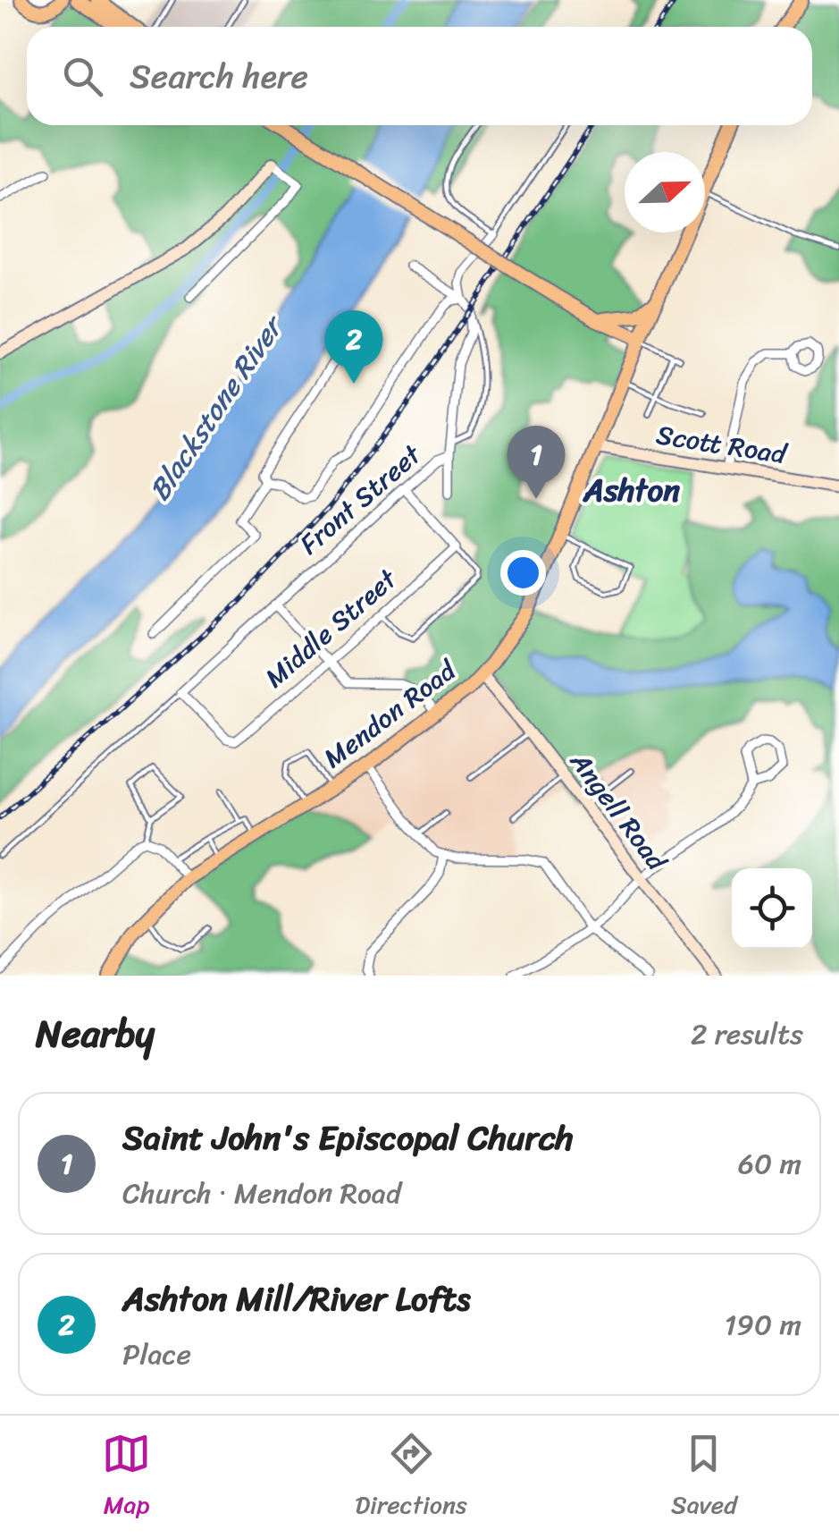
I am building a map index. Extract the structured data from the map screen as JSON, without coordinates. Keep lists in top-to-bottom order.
{
  "streets": {
    "main road": ["Mendon Road"],
    "street": [
      "Scott Road",
      "Front Street",
      "Middle Street",
      "Angell Road"
    ]
  },
  "crossings": [
    ["Scott Road", "Mendon Road"],
    ["Front Street", "Middle Street"],
    ["Mendon Road", "Angell Road"]
  ],
  "districts": ["Ashton"],
  "water": ["Blackstone River"],
  "north": "right",
  "page": {
    "search": "Search here",
    "pins": ["2", "1"],
    "heading": ["Nearby", "2 results"],
    "list": [
      {
        "mark": "1",
        "name": "Saint John's Episcopal Church",
        "note": "Church · Mendon Road",
        "value": "60 m"
      },
      {
        "mark": "2",
        "name": "Ashton Mill/River Lofts",
        "note": "Place",
        "value": "190 m"
      }
    ],
    "nav": ["Map", "Directions", "Saved"]
  }
}
